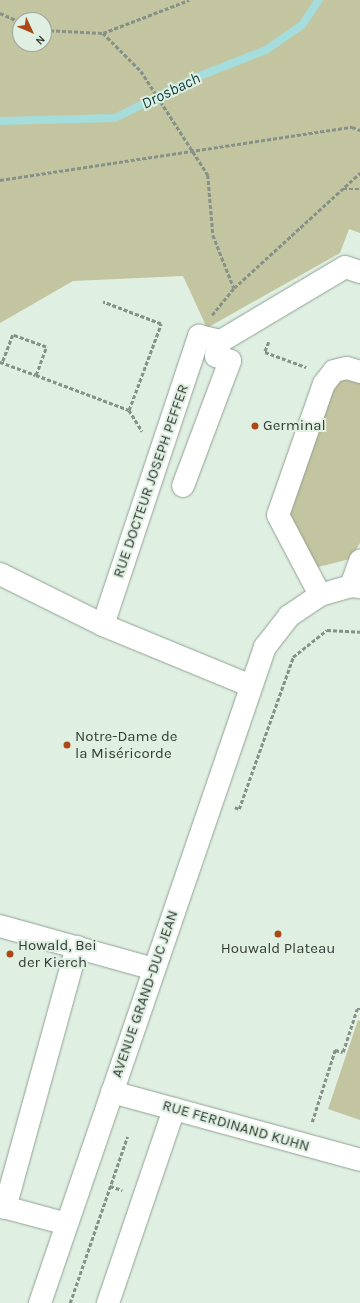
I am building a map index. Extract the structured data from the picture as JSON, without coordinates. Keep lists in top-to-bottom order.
{
  "streets": {
    "street": ["RUE DOCTEUR JOSEPH PEFFER", "AVENUE GRAND-DUC JEAN", "RUE FERDINAND KUHN"]
  },
  "crossings": [
    ["AVENUE GRAND-DUC JEAN", "RUE FERDINAND KUHN"]
  ],
  "water": ["Drosbach"],
  "places": [
    "Germinal",
    "Notre-Dame de la Miséricorde",
    "Houwald Plateau",
    "Howald, Bei der Kierch"
  ],
  "north": "bottom right"
}
